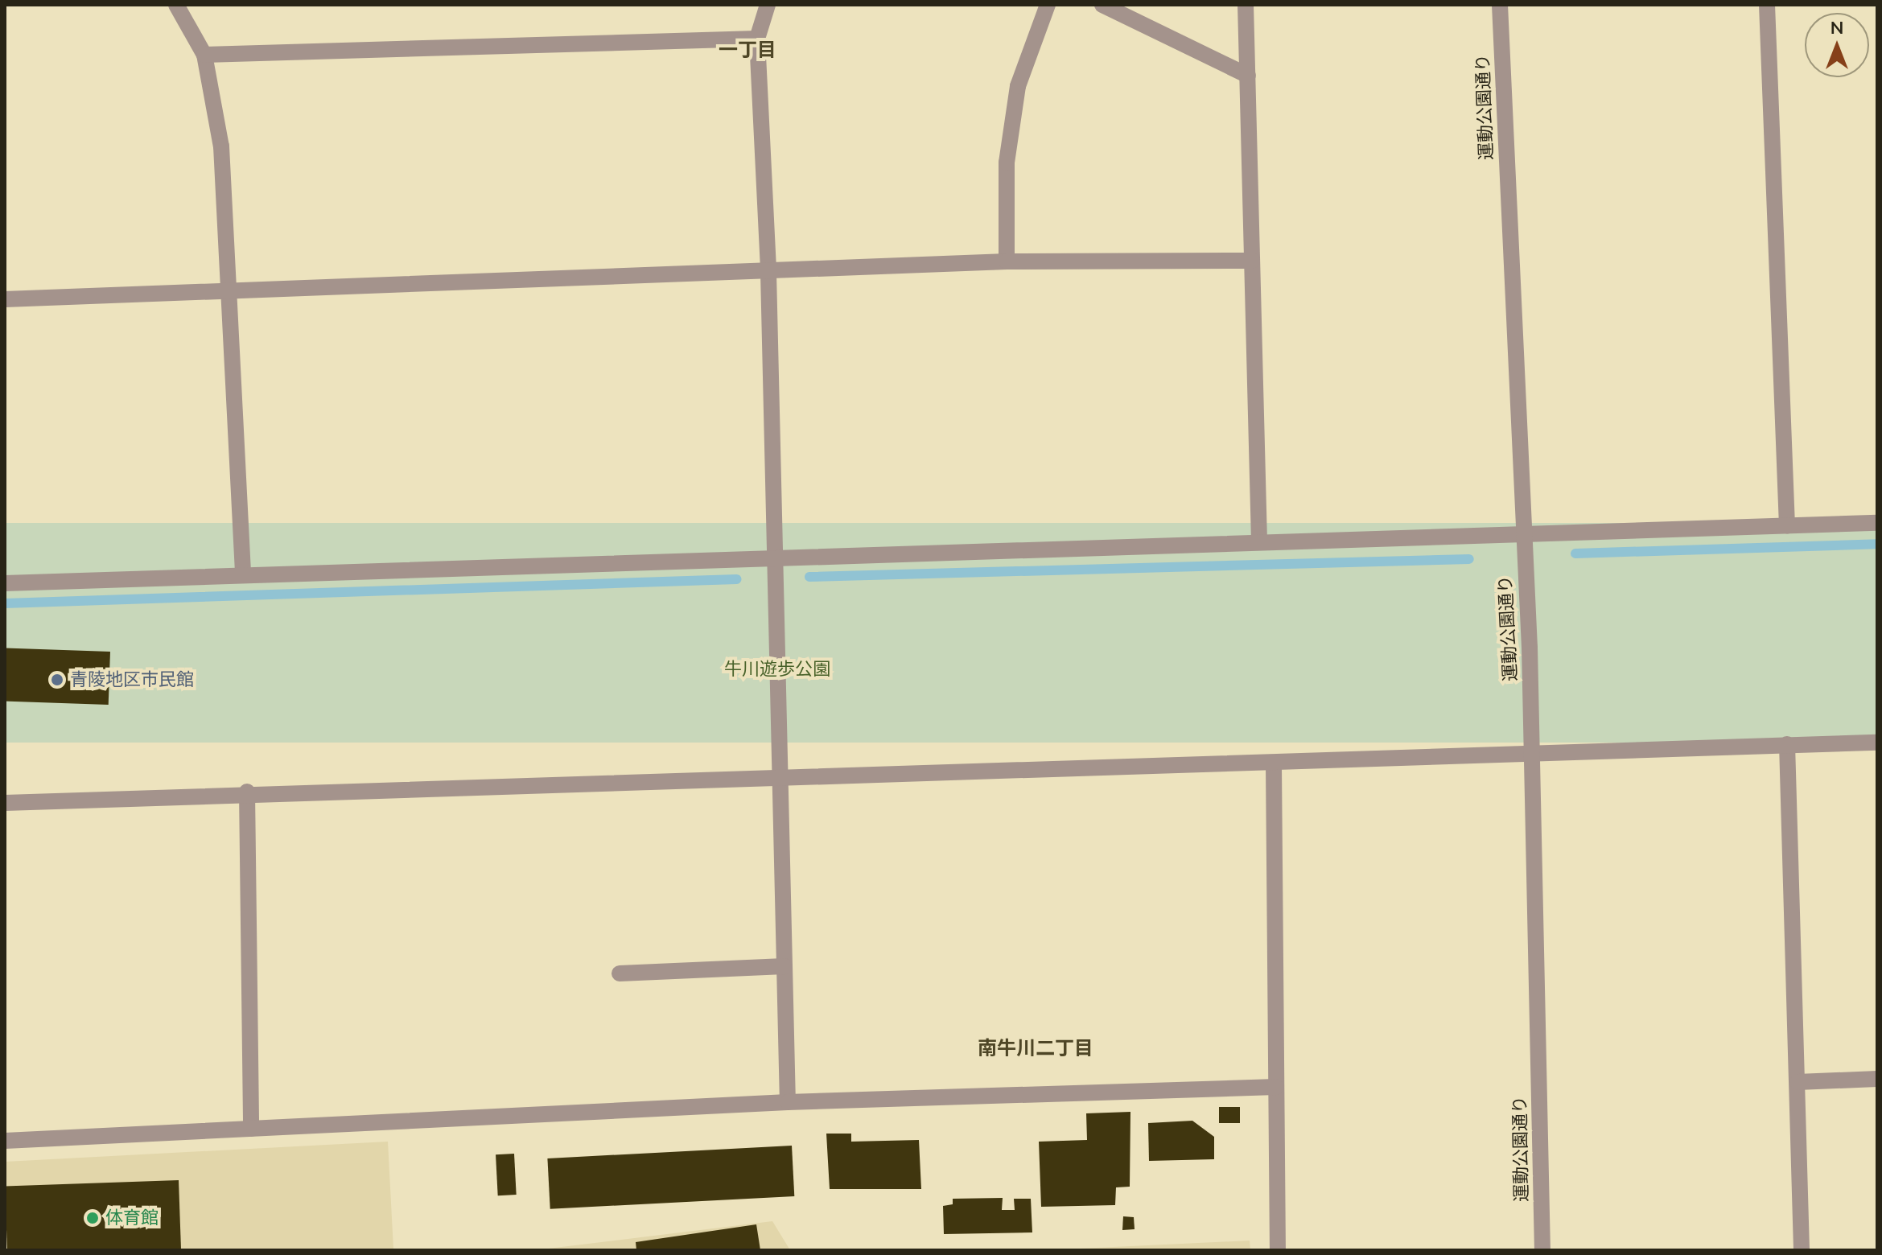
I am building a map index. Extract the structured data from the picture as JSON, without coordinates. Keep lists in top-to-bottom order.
{
  "streets": {
    "street": ["運動公園通り"]
  },
  "districts": ["一丁目", "南牛川二丁目"],
  "parks": ["牛川遊歩公園"],
  "places": ["青陵地区市民館", "体育館"],
  "north": "top"
}
